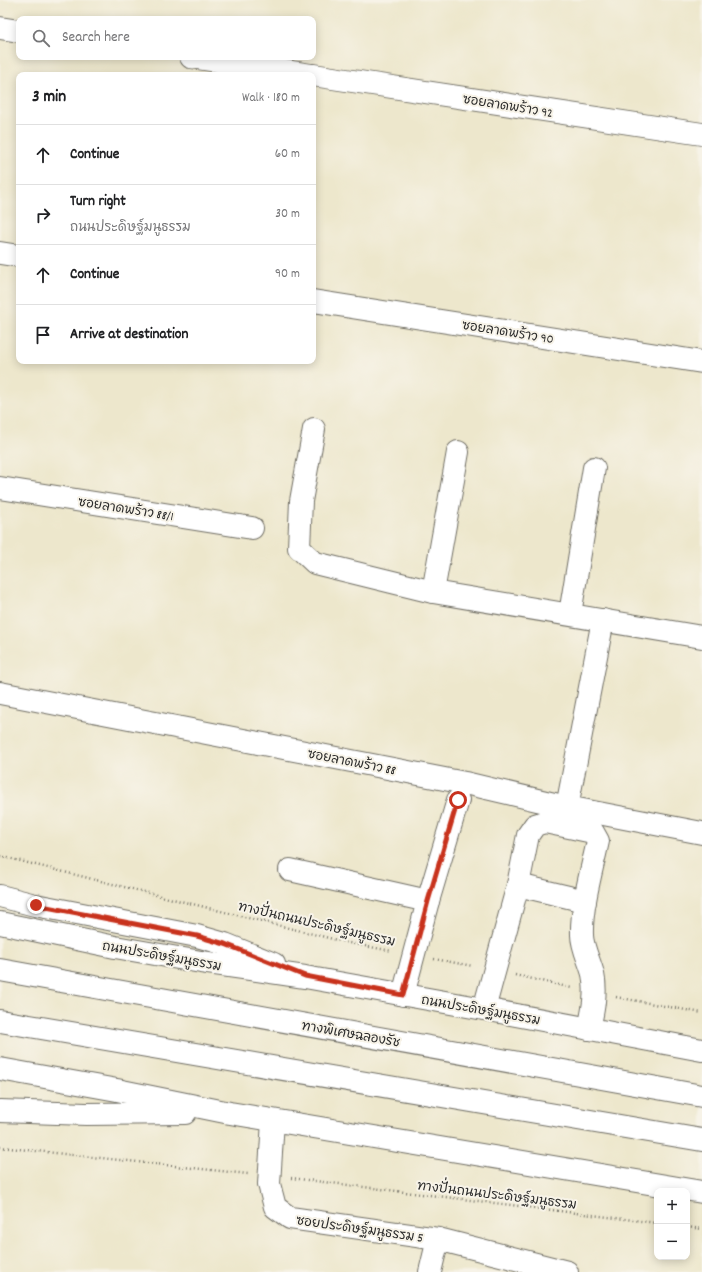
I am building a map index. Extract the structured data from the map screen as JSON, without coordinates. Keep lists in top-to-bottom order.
{
  "streets": {
    "main road": [
      "ซอยลาดพร้าว 92",
      "ซอยลาดพร้าว 90",
      "ซอยลาดพร้าว 88/1",
      "ซอยลาดพร้าว 88",
      "ถนนประดิษฐ์มนูธรรม",
      "ทางพิเศษฉลองรัช",
      "ซอยประดิษฐ์มนูธรรม 5"
    ],
    "path": ["ทางปั่นถนนประดิษฐ์มนูธรรม"]
  },
  "crossings": [
    ["ทางปั่นถนนประดิษฐ์มนูธรรม", "ซอยประดิษฐ์มนูธรรม 5"]
  ],
  "page": {
    "search": "Search here",
    "heading": ["3 min", "Walk · 180 m"],
    "list": [
      ["Continue", "60 m"],
      ["Turn right", "ถนนประดิษฐ์มนูธรรม", "30 m"],
      ["Continue", "90 m"],
      "Arrive at destination"
    ],
    "map_buttons": ["+", "−"]
  }
}
